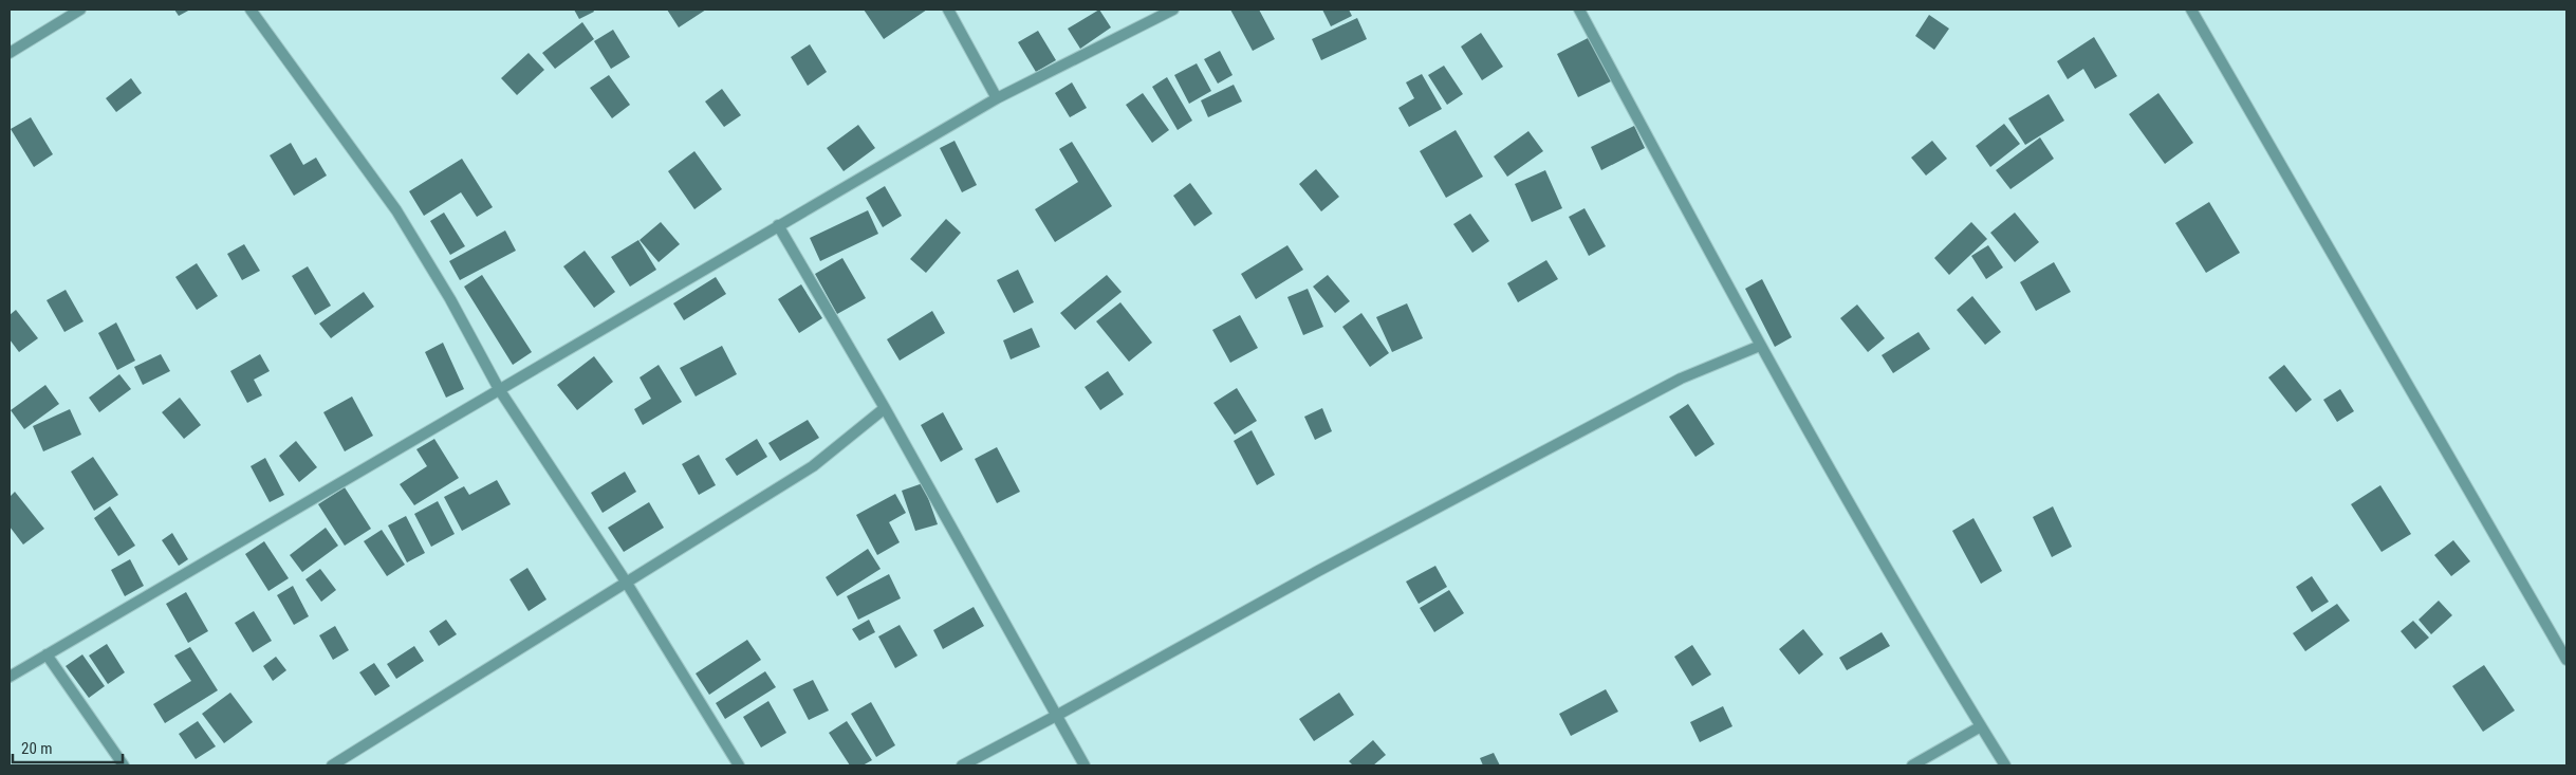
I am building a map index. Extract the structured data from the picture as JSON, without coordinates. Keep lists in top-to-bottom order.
{
  "scale_bar": "20 m"
}
